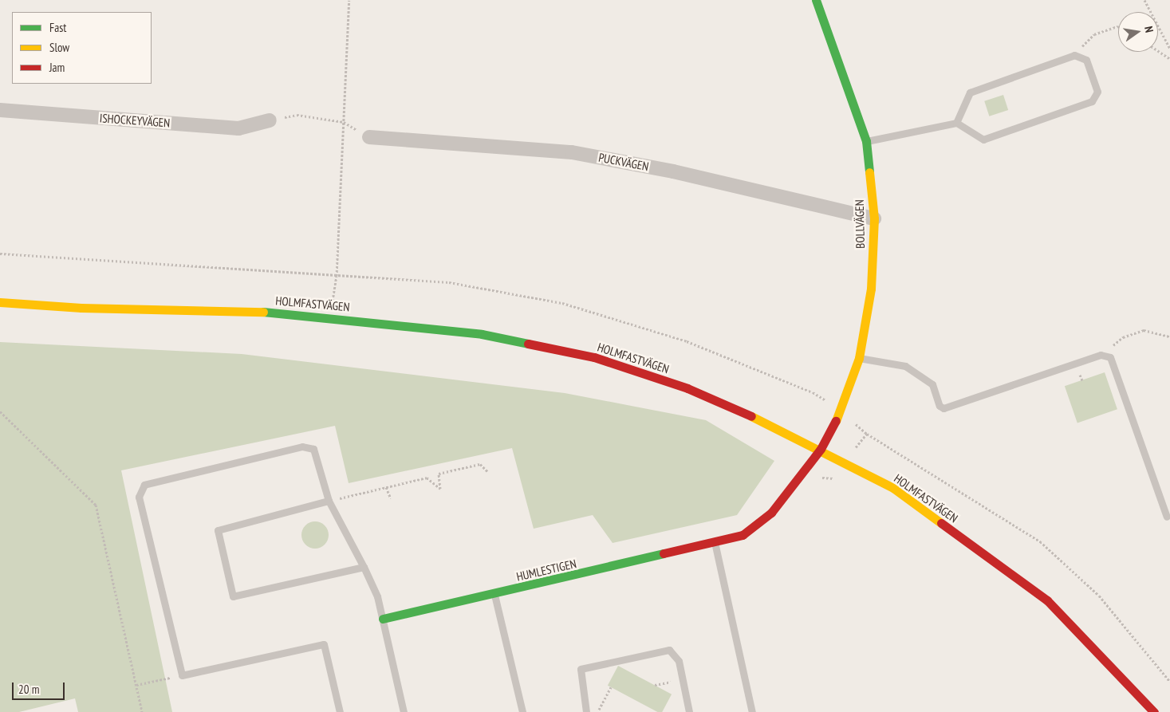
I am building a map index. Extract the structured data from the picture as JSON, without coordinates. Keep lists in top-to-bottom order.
{
  "streets": {
    "street": [
      "ISHOCKEYVÄGEN",
      "PUCKVÄGEN",
      "BOLLVÄGEN",
      "HOLMFASTVÄGEN",
      "HUMLESTIGEN"
    ]
  },
  "crossings": [
    ["PUCKVÄGEN", "BOLLVÄGEN"],
    ["BOLLVÄGEN", "HOLMFASTVÄGEN"],
    ["BOLLVÄGEN", "HUMLESTIGEN"],
    ["HOLMFASTVÄGEN", "HUMLESTIGEN"]
  ],
  "legend": ["Fast", "Slow", "Jam"],
  "scale_bar": "20 m",
  "north": "right"
}
